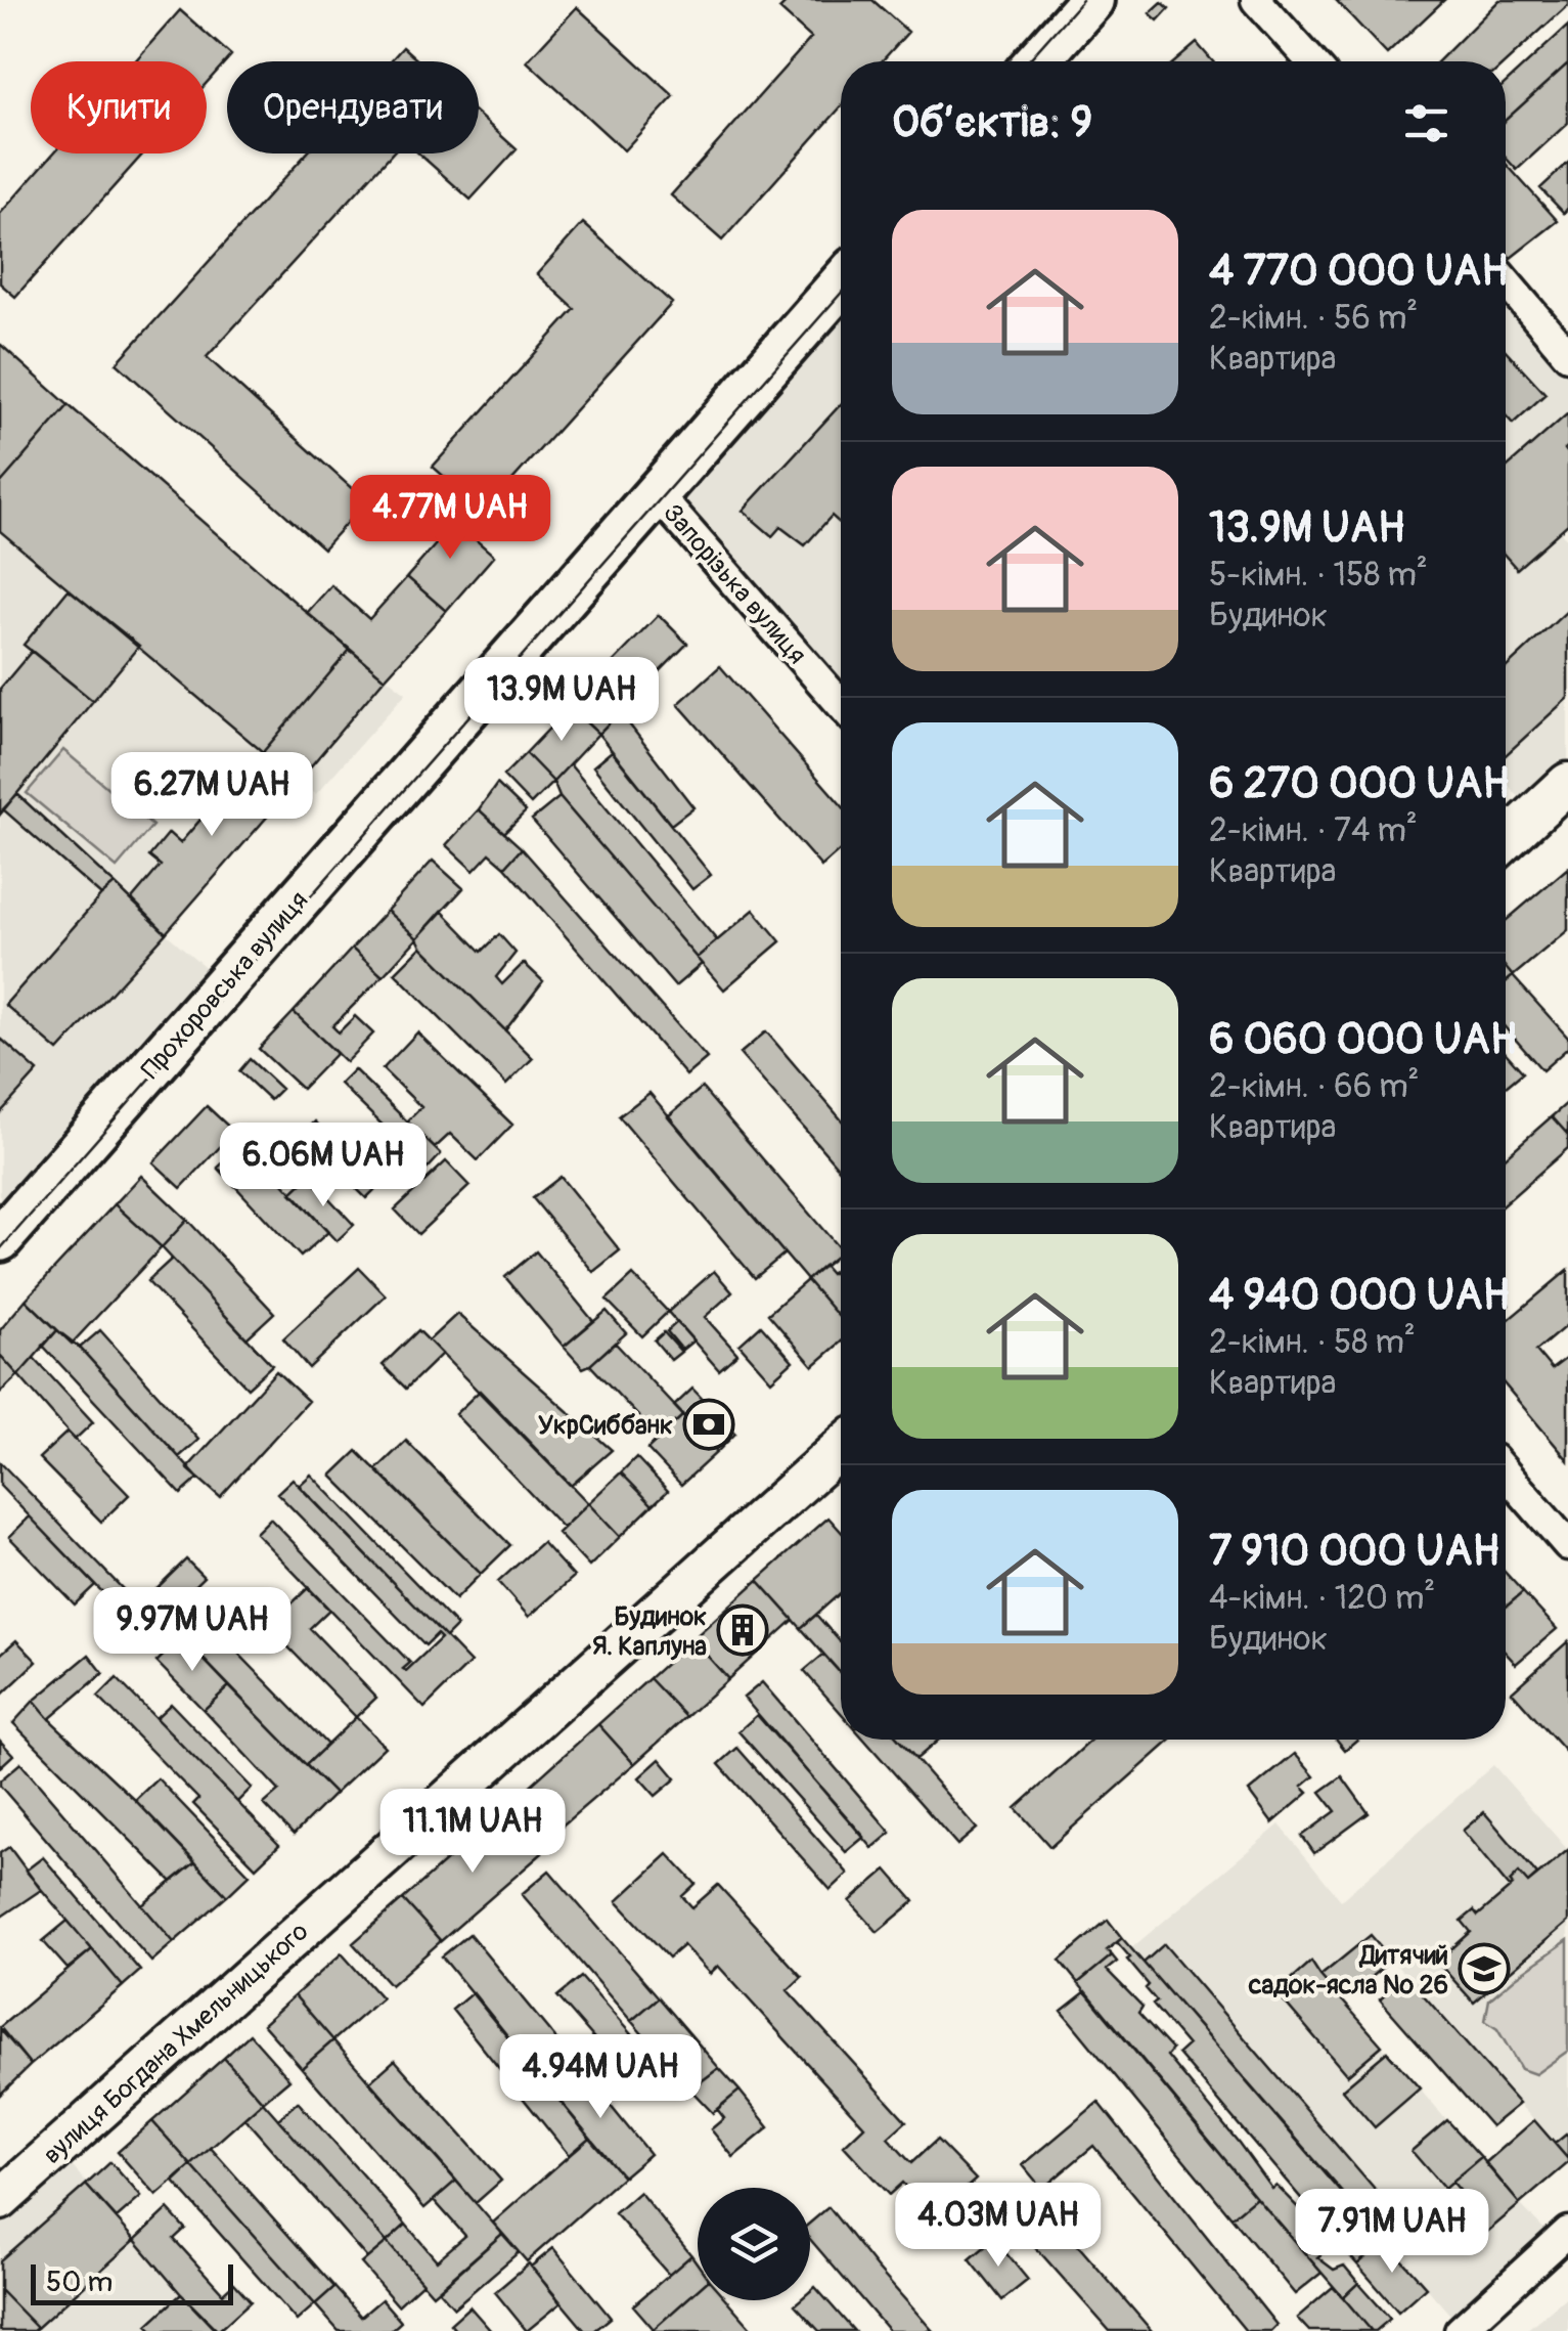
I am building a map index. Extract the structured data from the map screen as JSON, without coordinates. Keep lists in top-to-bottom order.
{
  "streets": {
    "main road": ["Прохоровська вулиця", "вулиця Богдана Хмельницького"],
    "street": ["Запорізька вулиця"]
  },
  "crossings": [
    ["Запорізька вулиця", "Прохоровська вулиця"]
  ],
  "places": {
    "bank": ["УкрСиббанк"],
    "building": ["Будинок Я. Каплуна"],
    "school or university": ["Дитячий садок-ясла № 26"]
  },
  "scale_bar": "50 m",
  "page": {
    "chip": ["Купити", "Орендувати"],
    "heading": "Об’єктів: 9",
    "list": [
      {
        "name": "4 770 000 UAH",
        "note": "2-кімн. · 56 m² · Квартира"
      },
      {
        "name": "13.9M UAH",
        "note": "5-кімн. · 158 m² · Будинок"
      },
      {
        "name": "6 270 000 UAH",
        "note": "2-кімн. · 74 m² · Квартира"
      },
      {
        "name": "6 060 000 UAH",
        "note": "2-кімн. · 66 m² · Квартира"
      },
      {
        "name": "4 940 000 UAH",
        "note": "2-кімн. · 58 m² · Квартира"
      },
      {
        "name": "7 910 000 UAH",
        "note": "4-кімн. · 120 m² · Будинок"
      }
    ],
    "price": [
      "4.77M UAH",
      "13.9M UAH",
      "6.27M UAH",
      "6.06M UAH",
      "9.97M UAH",
      "11.1M UAH",
      "4.94M UAH",
      "4.03M UAH",
      "7.91M UAH"
    ],
    "scale": "50 m"
  }
}
